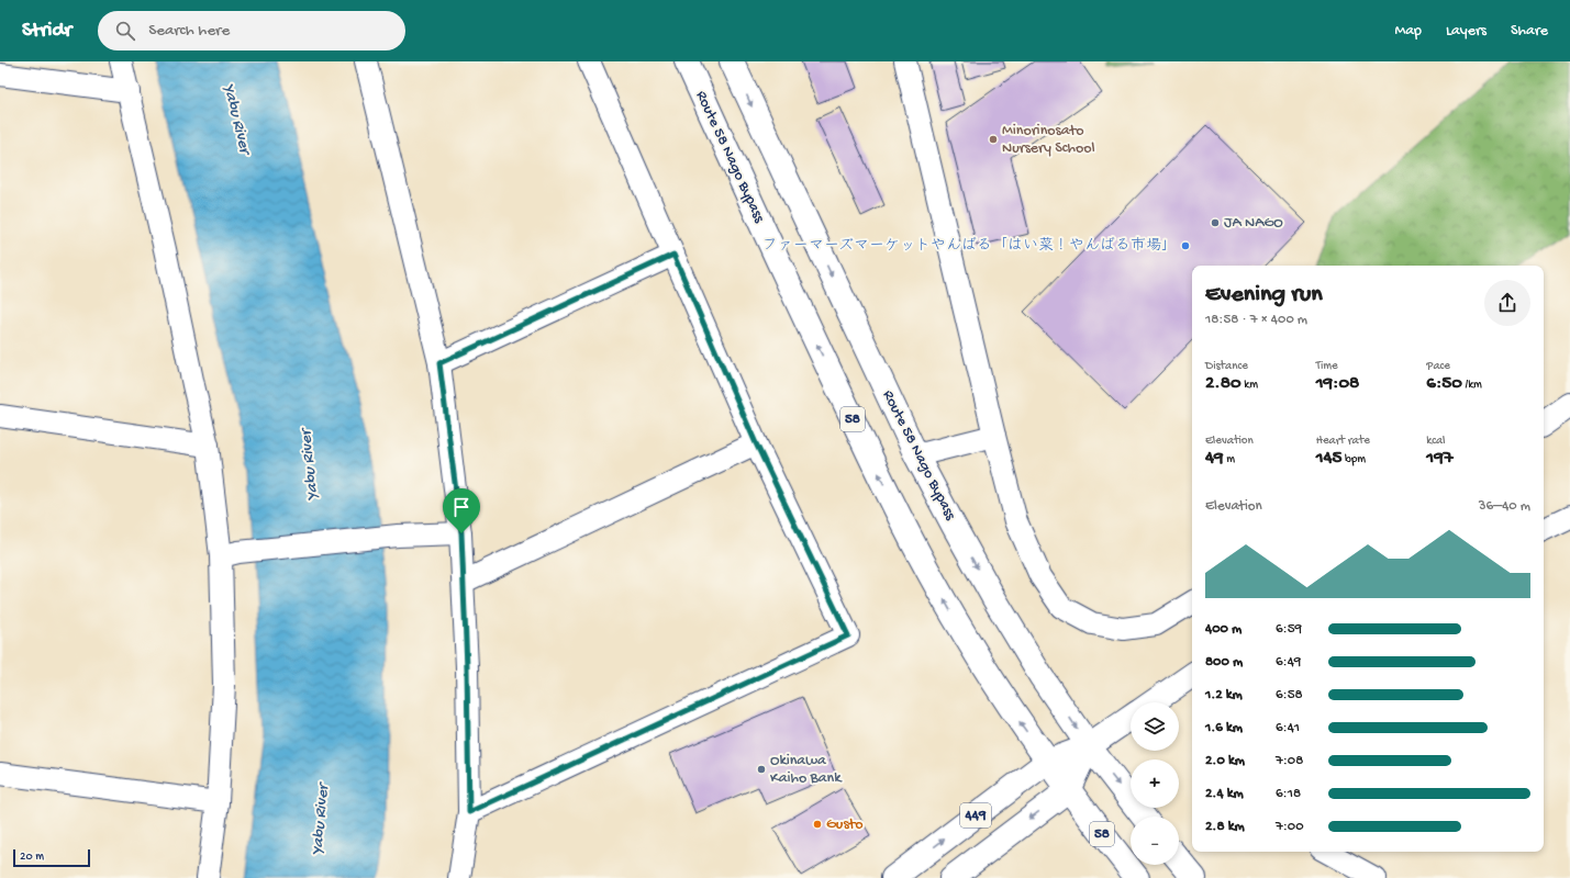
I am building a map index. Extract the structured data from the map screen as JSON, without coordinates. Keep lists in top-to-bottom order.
{
  "streets": {
    "main road": ["Route 58 Nago Bypass", "58", "449"]
  },
  "crossings": [
    ["Route 58 Nago Bypass", "58"],
    ["Route 58 Nago Bypass", "449"],
    ["58", "449"]
  ],
  "water": ["Yabu River"],
  "places": [
    "Minorinosato Nursery School",
    "JA NAGO",
    "ファーマーズマーケットやんばる「はい菜！やんばる市場」",
    "Okinawa Kaiho Bank",
    "Gusto"
  ],
  "scale_bar": "20 m",
  "page": {
    "header": "Stridr",
    "search": "Search here",
    "nav": ["Map", "Layers", "Share"],
    "heading": ["Evening run", "18:58 · 7 × 400 m"],
    "stats": [
      ["Distance", "2.80 km"],
      ["Time", "19:08"],
      ["Pace", "6:50 /km"],
      ["Elevation", "49 m"],
      ["Heart rate", "145 bpm"],
      ["kcal", "197"]
    ],
    "chart": ["Elevation", "36–40 m"],
    "list": [
      {
        "name": "400 m",
        "note": "6:59"
      },
      {
        "name": "800 m",
        "note": "6:49"
      },
      {
        "name": "1.2 km",
        "note": "6:58"
      },
      {
        "name": "1.6 km",
        "note": "6:41"
      },
      {
        "name": "2.0 km",
        "note": "7:08"
      },
      {
        "name": "2.4 km",
        "note": "6:18"
      },
      {
        "name": "2.8 km",
        "note": "7:00"
      }
    ],
    "map_buttons": ["+", "−"],
    "scale": "20 m"
  }
}
